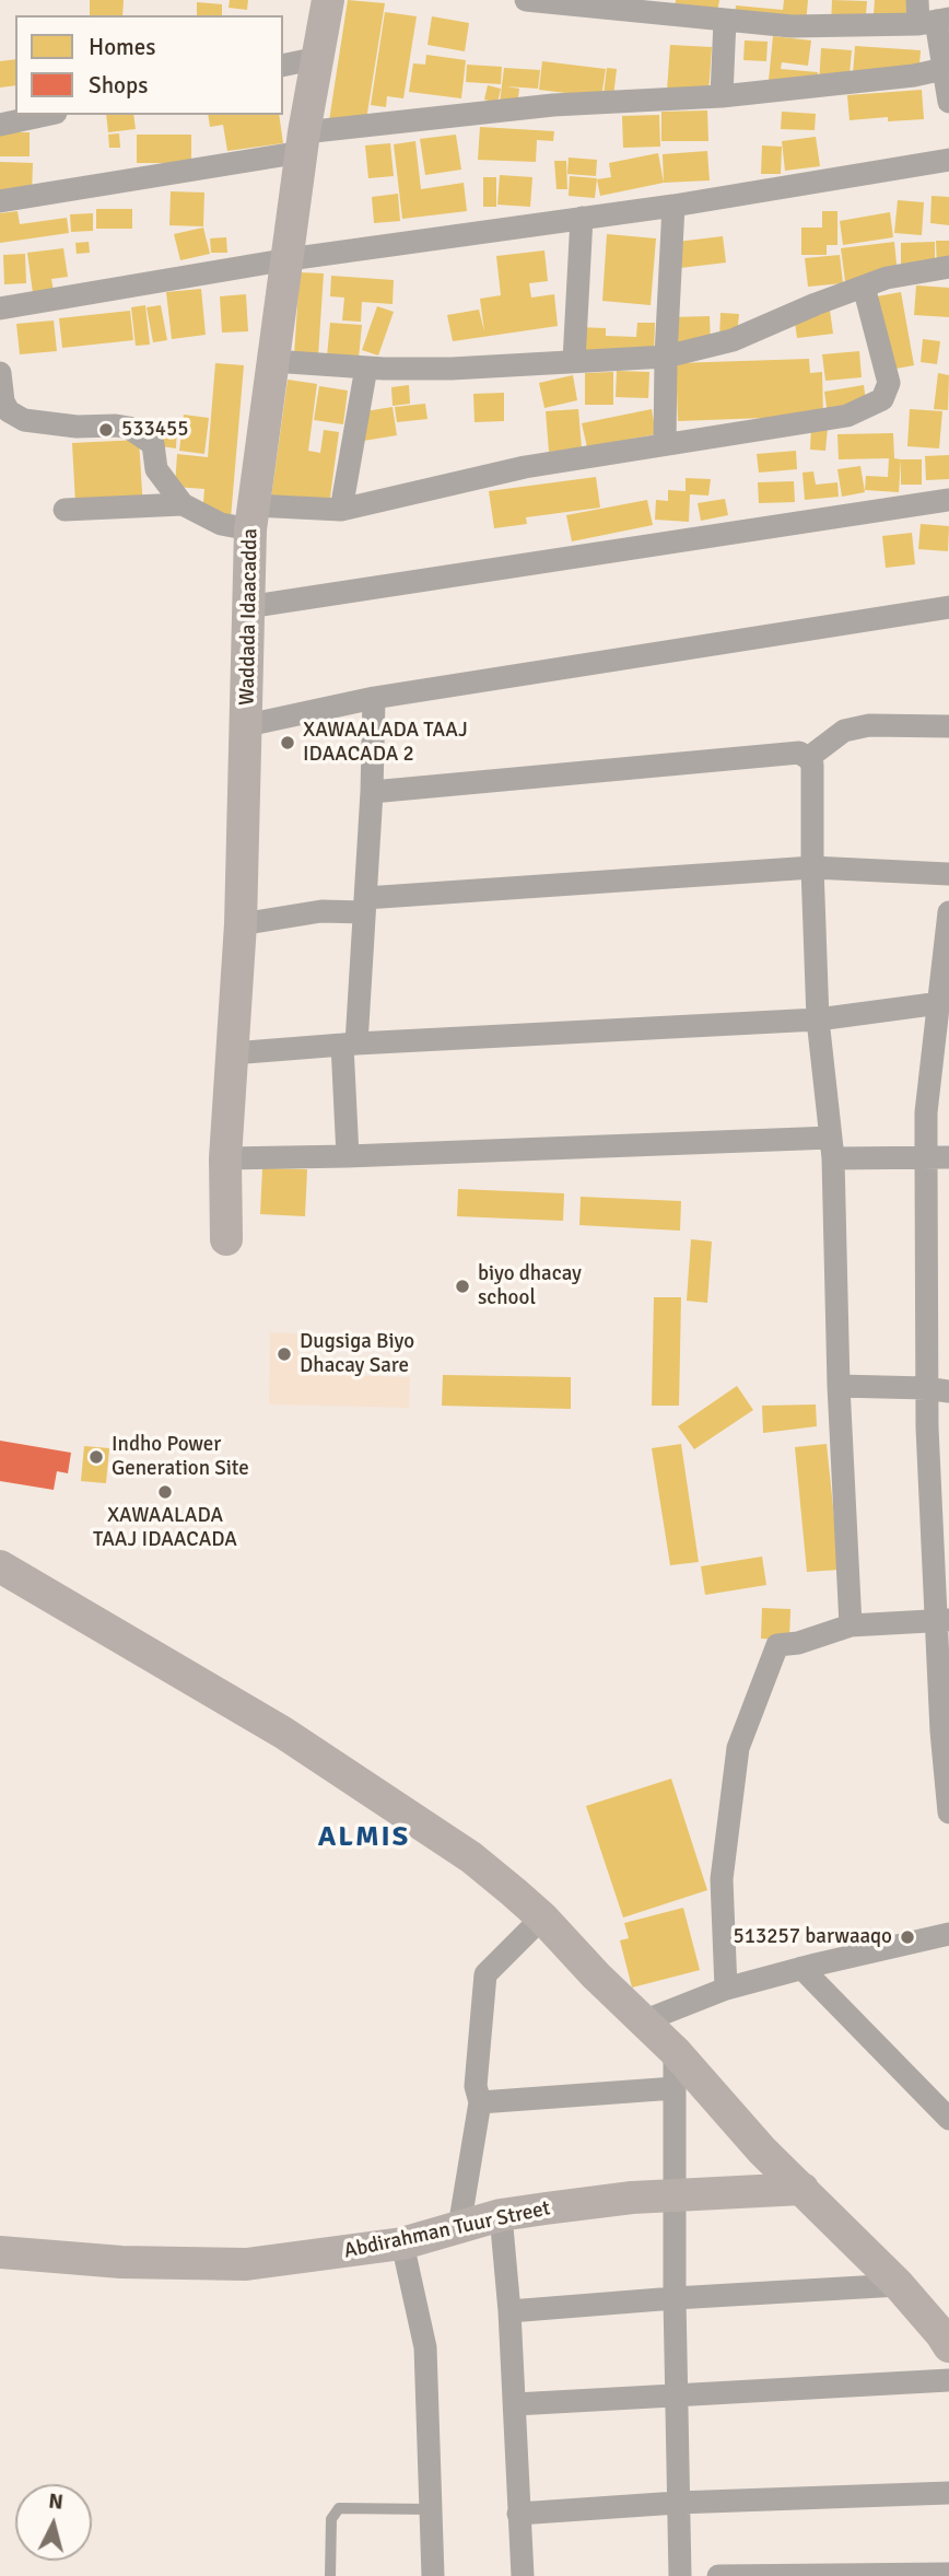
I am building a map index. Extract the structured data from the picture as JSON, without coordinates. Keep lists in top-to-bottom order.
{
  "streets": {
    "street": ["Waddada Idaacadda", "Abdirahman Tuur Street"]
  },
  "districts": ["ALMIS"],
  "places": [
    "533455",
    "XAWAALADA TAAJ IDAACADA 2",
    "biyo dhacay school",
    "Dugsiga Biyo Dhacay Sare",
    "Indho Power Generation Site",
    "XAWAALADA TAAJ IDAACADA",
    "513257 barwaaqo"
  ],
  "legend": ["Homes", "Shops"],
  "north": "top"
}
